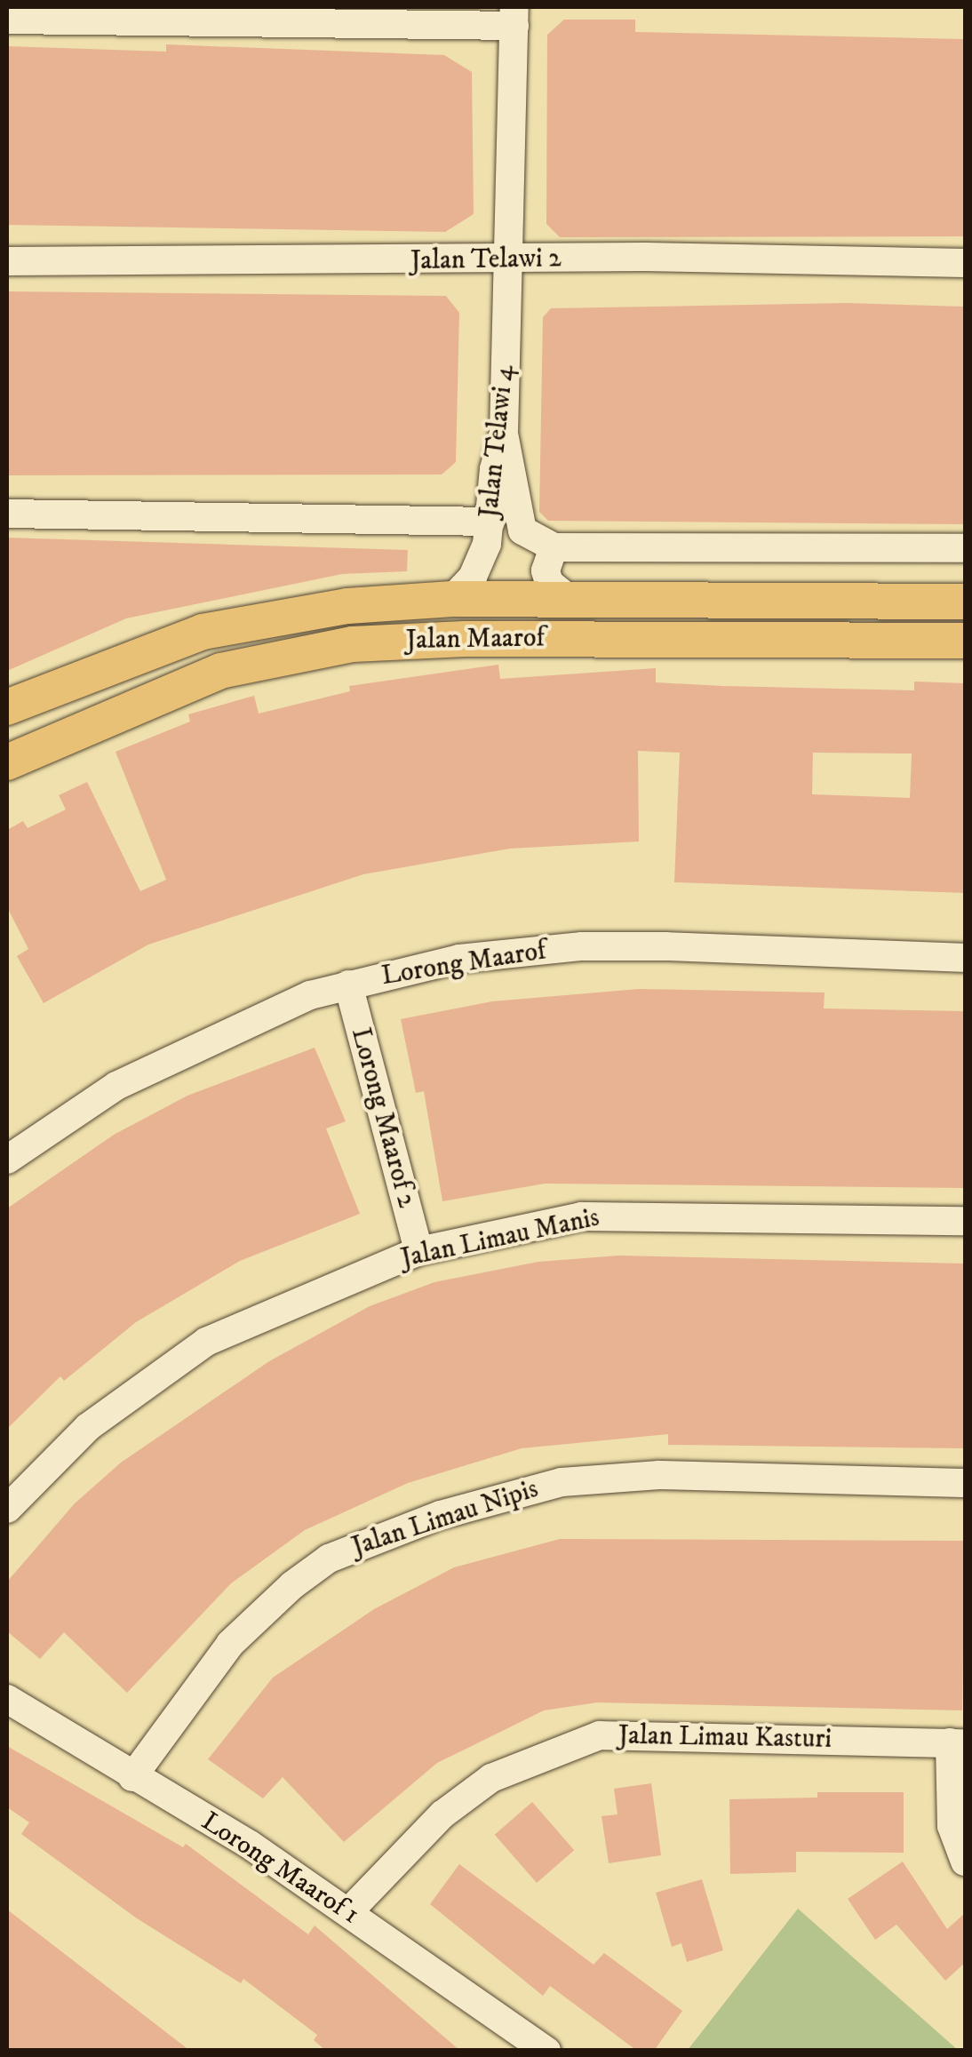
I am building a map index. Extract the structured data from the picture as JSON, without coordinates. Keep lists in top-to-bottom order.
{
  "streets": {
    "main road": ["Jalan Maarof"],
    "street": [
      "Jalan Telawi 2",
      "Jalan Telawi 4",
      "Lorong Maarof",
      "Lorong Maarof 2",
      "Jalan Limau Manis",
      "Jalan Limau Nipis",
      "Jalan Limau Kasturi",
      "Lorong Maarof 1"
    ]
  },
  "crossings": [
    ["Jalan Telawi 2", "Jalan Telawi 4"],
    ["Jalan Telawi 4", "Jalan Maarof"],
    ["Lorong Maarof", "Lorong Maarof 2"],
    ["Lorong Maarof 2", "Jalan Limau Manis"],
    ["Jalan Limau Nipis", "Lorong Maarof 1"],
    ["Jalan Limau Kasturi", "Lorong Maarof 1"]
  ]
}
